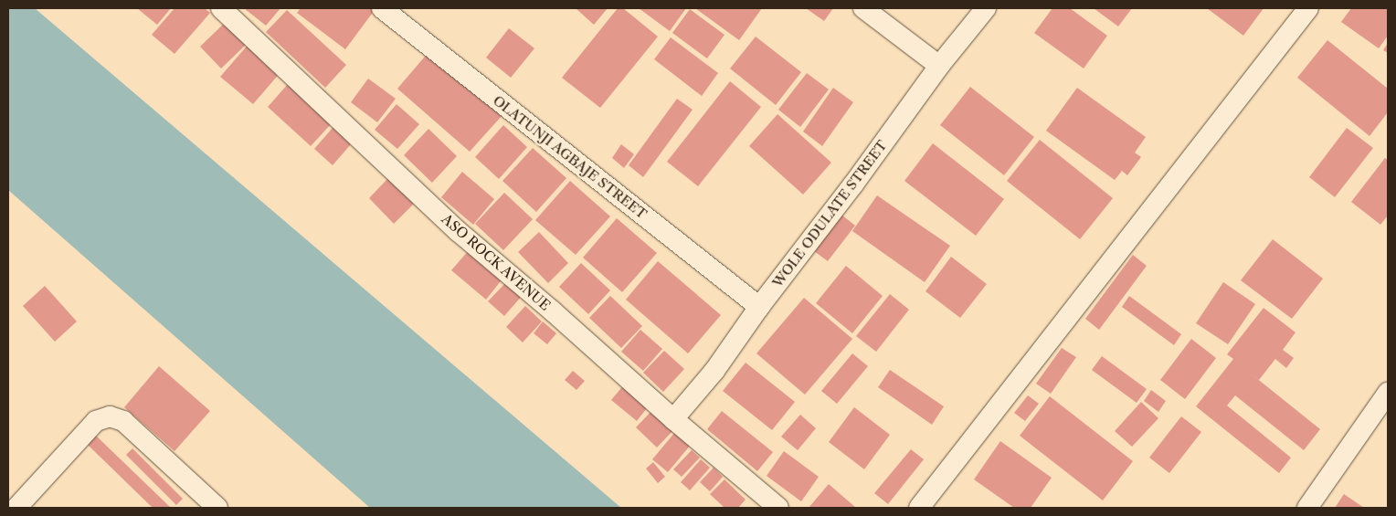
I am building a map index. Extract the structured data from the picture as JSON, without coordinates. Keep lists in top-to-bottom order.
{
  "streets": {
    "street": ["OLATUNJI AGBAJE STREET", "WOLE ODULATE STREET", "ASO ROCK AVENUE"]
  },
  "crossings": [
    ["OLATUNJI AGBAJE STREET", "WOLE ODULATE STREET"],
    ["WOLE ODULATE STREET", "ASO ROCK AVENUE"]
  ]
}
